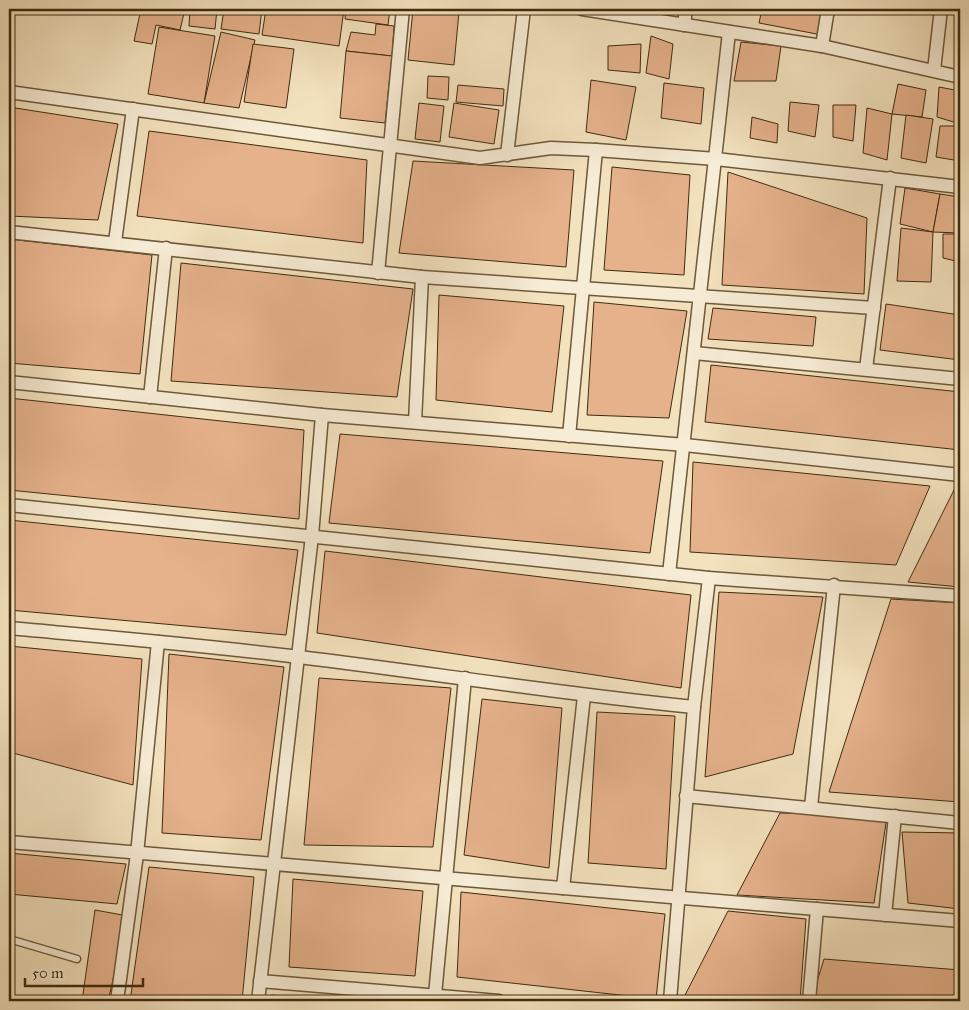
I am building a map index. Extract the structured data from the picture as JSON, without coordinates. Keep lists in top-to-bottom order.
{
  "scale_bar": "50 m"
}
